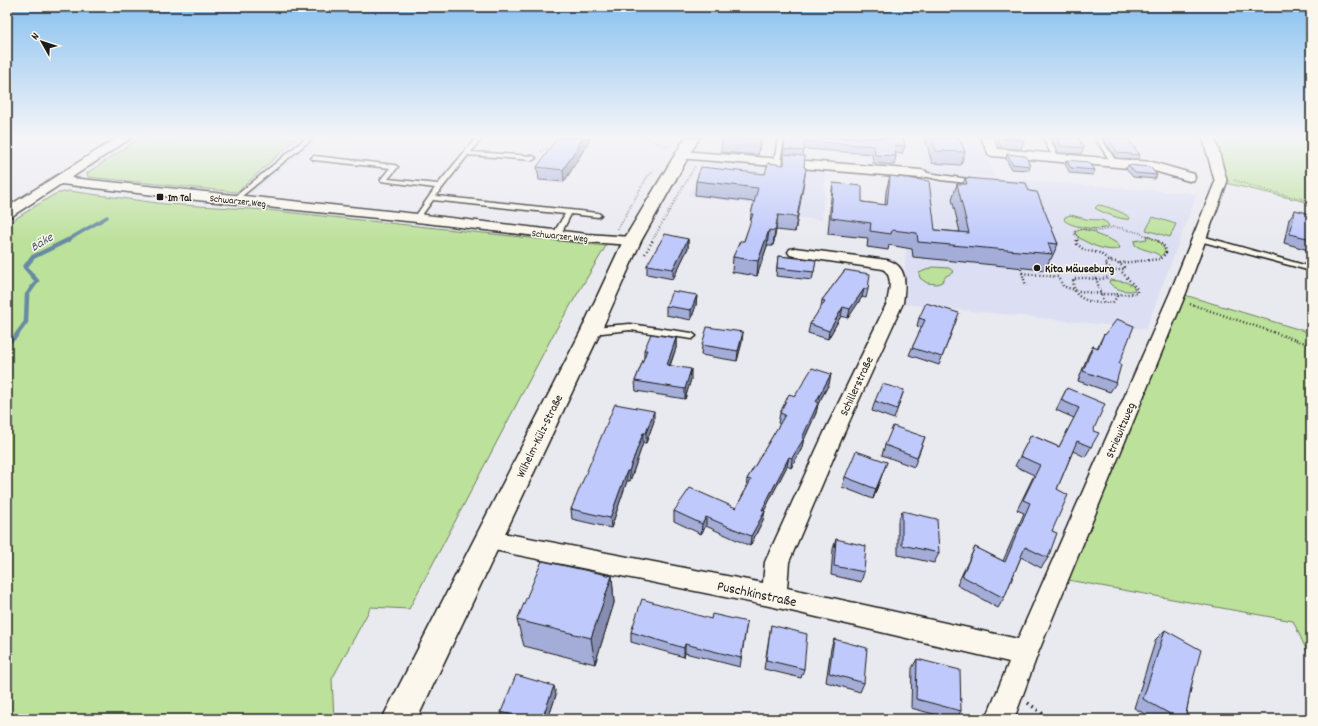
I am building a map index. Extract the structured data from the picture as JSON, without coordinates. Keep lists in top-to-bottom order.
{
  "streets": {
    "street": [
      "Schwarzer Weg",
      "Schillerstraße",
      "Striewitzweg",
      "Wilhelm-Külz-Straße",
      "Puschkinstraße"
    ]
  },
  "crossings": [
    ["Schwarzer Weg", "Wilhelm-Külz-Straße"],
    ["Schillerstraße", "Puschkinstraße"],
    ["Striewitzweg", "Puschkinstraße"],
    ["Wilhelm-Külz-Straße", "Puschkinstraße"]
  ],
  "water": ["Bäke"],
  "places": {
    "transit": ["Im Tal"],
    "other": ["Kita Mäuseburg"]
  },
  "north": "top left"
}
